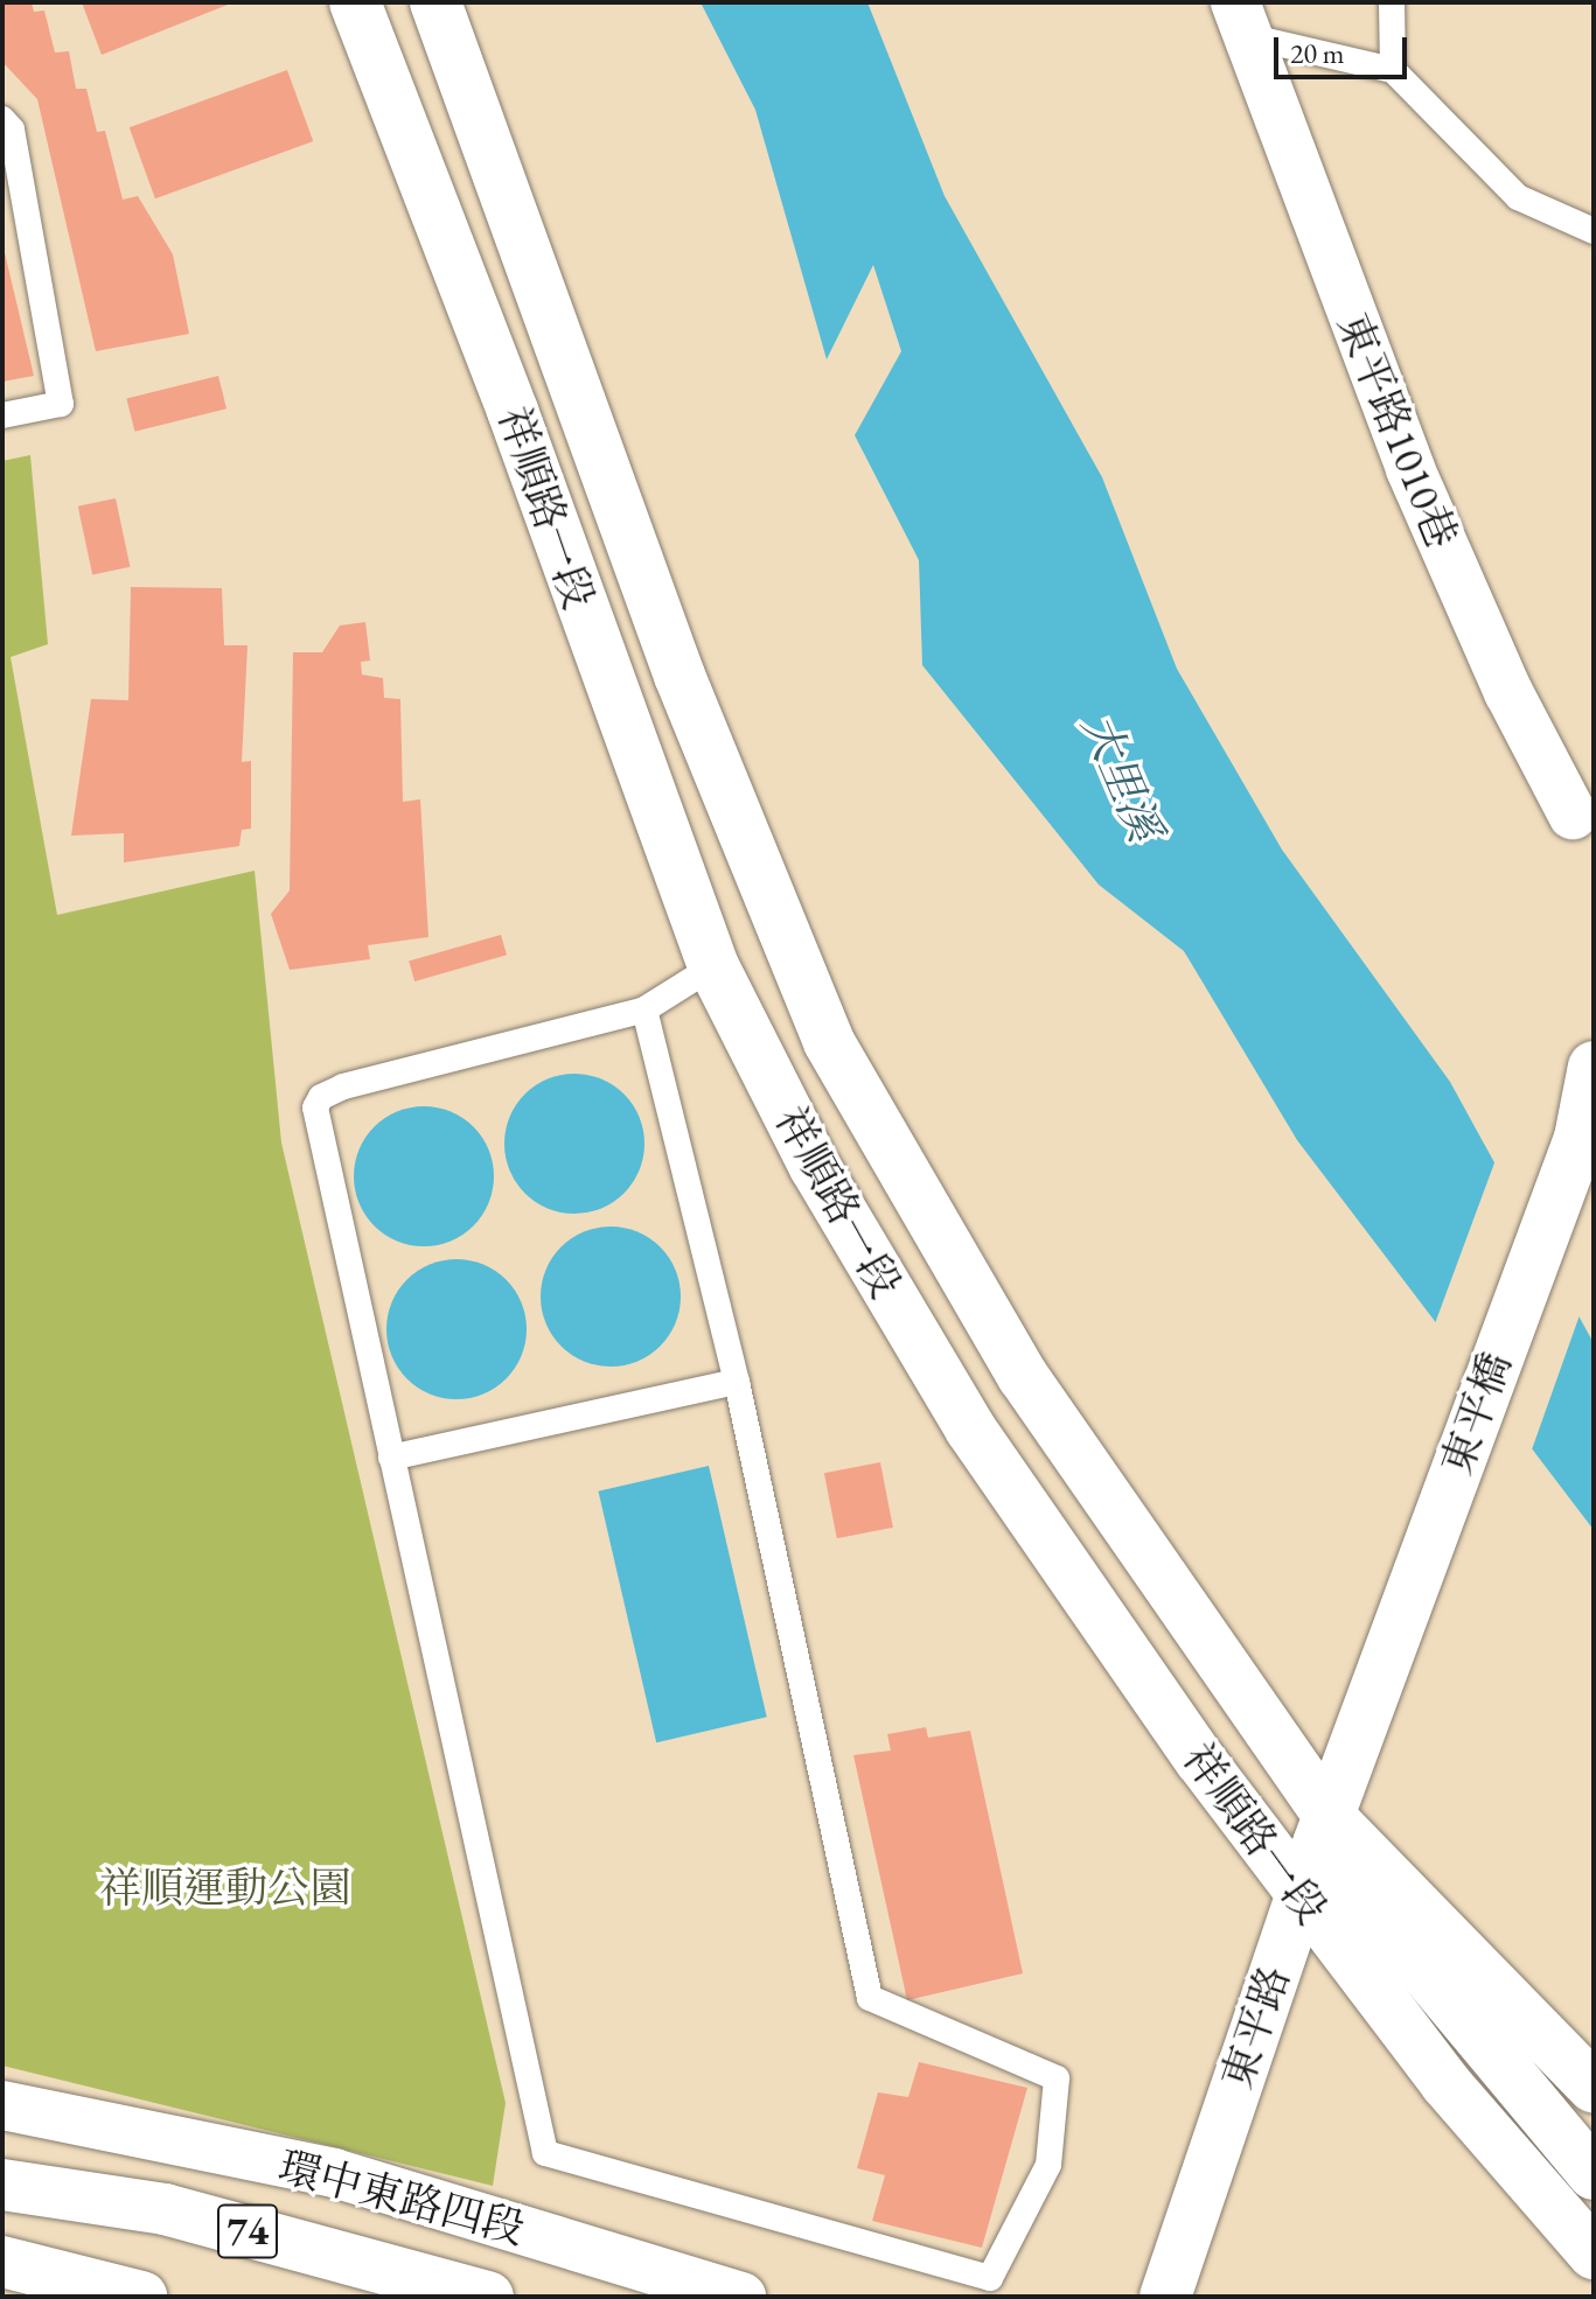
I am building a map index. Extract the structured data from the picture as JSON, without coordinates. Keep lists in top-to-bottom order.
{
  "streets": {
    "main road": [
      "祥順路一段",
      "東平橋",
      "東平路",
      "74"
    ],
    "street": ["東平路1010巷", "環中東路四段"]
  },
  "crossings": [
    ["祥順路一段", "東平路"],
    ["東平橋", "東平路"]
  ],
  "water": ["大里溪"],
  "parks": ["祥順運動公園"],
  "scale_bar": "20 m"
}
